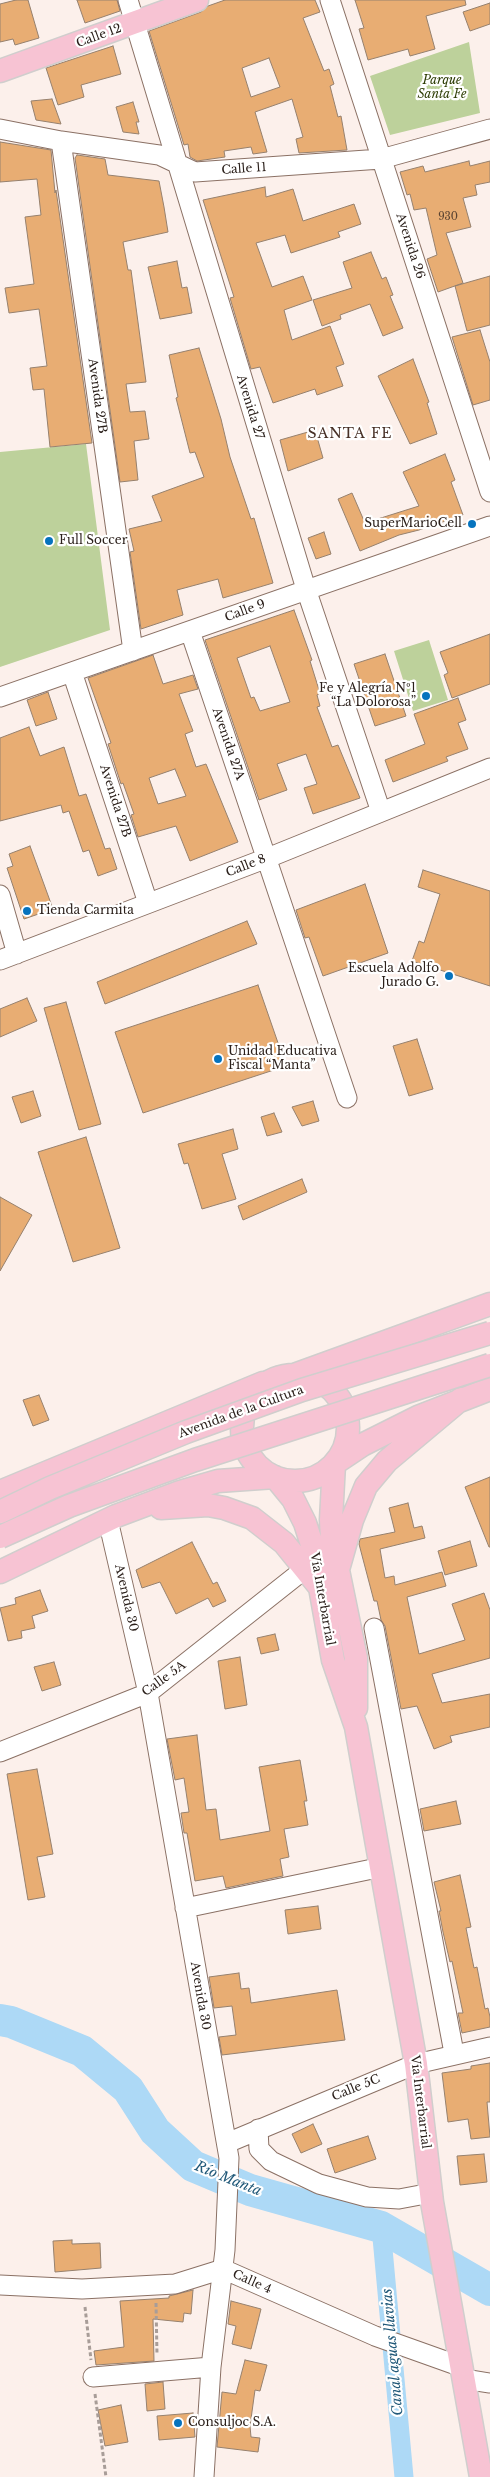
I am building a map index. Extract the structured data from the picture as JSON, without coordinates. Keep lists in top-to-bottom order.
{
  "streets": {
    "main road": ["Calle 12", "Avenida de la Cultura", "Vía Interbarrial"],
    "street": [
      "Calle 11",
      "Avenida 26",
      "Avenida 27B",
      "Avenida 27",
      "Calle 9",
      "Avenida 27A",
      "Calle 8",
      "Avenida 30",
      "Calle 5A",
      "Calle 5C",
      "Calle 4"
    ]
  },
  "crossings": [
    ["Calle 12", "Avenida 27"],
    ["Calle 11", "Avenida 26"],
    ["Calle 11", "Avenida 27B"],
    ["Calle 11", "Avenida 27"],
    ["Avenida 27B", "Calle 9"],
    ["Avenida 27B", "Calle 8"],
    ["Avenida 27", "Calle 9"],
    ["Avenida 27", "Calle 8"],
    ["Calle 9", "Avenida 27A"],
    ["Avenida 27A", "Calle 8"],
    ["Avenida de la Cultura", "Vía Interbarrial"],
    ["Avenida 30", "Calle 5A"],
    ["Avenida 30", "Calle 5C"],
    ["Avenida 30", "Calle 4"],
    ["Vía Interbarrial", "Calle 5C"],
    ["Vía Interbarrial", "Calle 4"]
  ],
  "districts": ["SANTA FE"],
  "water": ["Río Manta", "Canal aguas lluvias"],
  "parks": ["Parque Santa Fe"],
  "places": [
    "SuperMarioCell",
    "Full Soccer",
    "Fe y Alegría Nº1 “La Dolorosa”",
    "Tienda Carmita",
    "Escuela Adolfo Jurado G.",
    "Unidad Educativa Fiscal “Manta”",
    "Consuljoc S.A."
  ],
  "house_numbers": ["930"]
}
